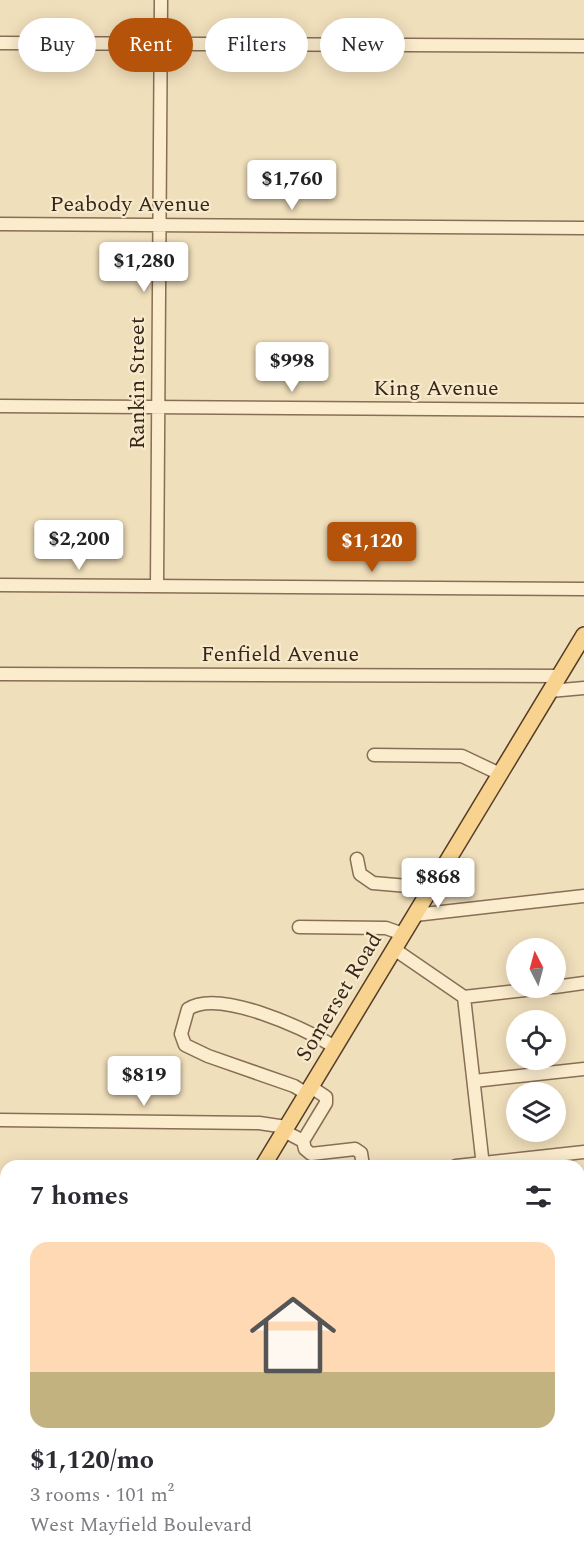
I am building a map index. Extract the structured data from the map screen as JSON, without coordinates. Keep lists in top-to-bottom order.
{
  "streets": {
    "main road": ["Somerset Road"],
    "street": [
      "Peabody Avenue",
      "Rankin Street",
      "King Avenue",
      "Fenfield Avenue"
    ]
  },
  "crossings": [
    ["Peabody Avenue", "Rankin Street"],
    ["Rankin Street", "King Avenue"],
    ["Fenfield Avenue", "Somerset Road"]
  ],
  "north": "top",
  "page": {
    "chip": [
      "Buy",
      "Rent",
      "Filters",
      "New"
    ],
    "price": [
      "$1,760",
      "$1,280",
      "$998",
      "$2,200",
      "$1,120",
      "$868",
      "$819"
    ],
    "heading": "7 homes",
    "list": [
      {
        "name": "$1,120/mo",
        "note": "3 rooms · 101 m² · West Mayfield Boulevard"
      }
    ]
  }
}
